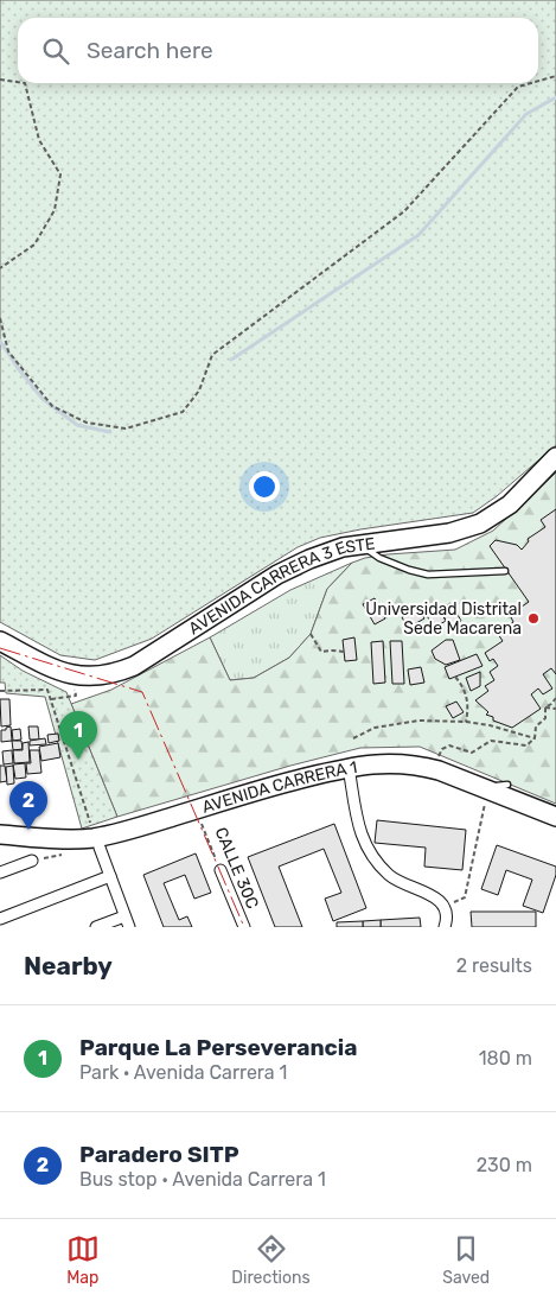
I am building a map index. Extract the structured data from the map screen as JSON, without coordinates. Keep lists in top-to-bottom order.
{
  "streets": {
    "main road": ["AVENIDA CARRERA 3 ESTE", "AVENIDA CARRERA 1"],
    "street": ["CALLE 30C"]
  },
  "places": ["Universidad Distrital Sede Macarena"],
  "page": {
    "search": "Search here",
    "pins": ["1", "2"],
    "heading": ["Nearby", "2 results"],
    "list": [
      {
        "mark": "1",
        "name": "Parque La Perseverancia",
        "note": "Park · Avenida Carrera 1",
        "value": "180 m"
      },
      {
        "mark": "2",
        "name": "Paradero SITP",
        "note": "Bus stop · Avenida Carrera 1",
        "value": "230 m"
      }
    ],
    "nav": ["Map", "Directions", "Saved"]
  }
}
